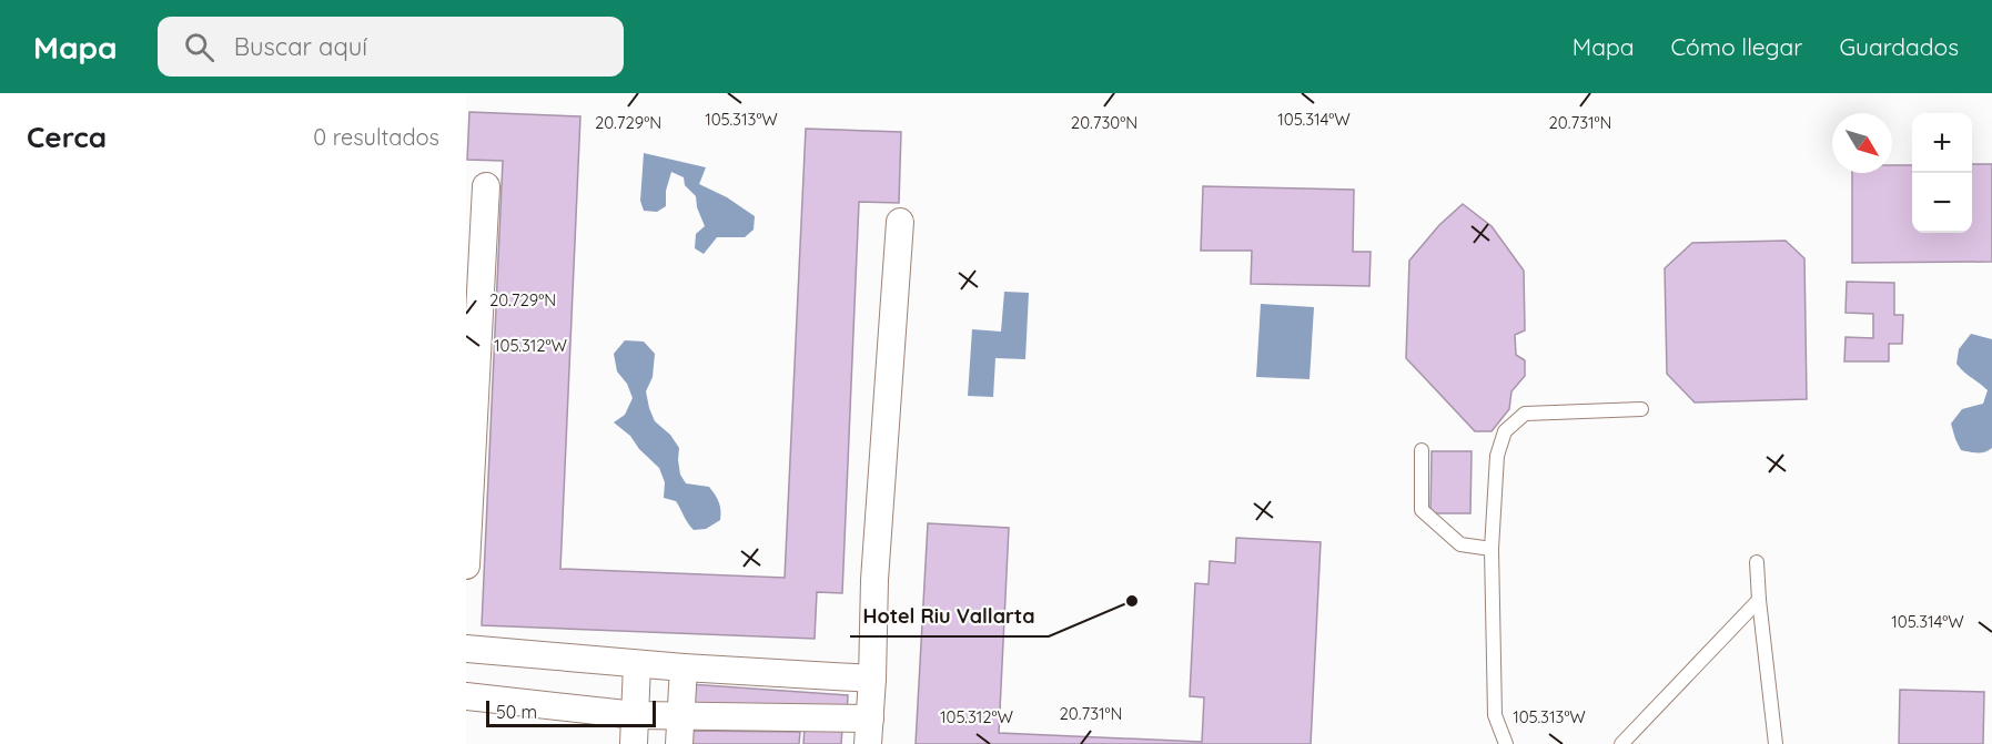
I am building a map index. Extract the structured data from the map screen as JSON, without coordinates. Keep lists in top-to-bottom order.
{
  "places": ["Hotel Riu Vallarta"],
  "scale_bar": "50 m",
  "north": "bottom right",
  "page": {
    "header": "Mapa",
    "search": "Buscar aquí",
    "nav": ["Mapa", "Cómo llegar", "Guardados"],
    "heading": ["Cerca", "0 resultados"],
    "map_buttons": ["+", "−"],
    "scale": "50 m"
  },
  "coordinates": [
    "105.313°W",
    "105.314°W",
    "20.729°N",
    "20.730°N",
    "20.731°N",
    "105.312°W"
  ]
}
